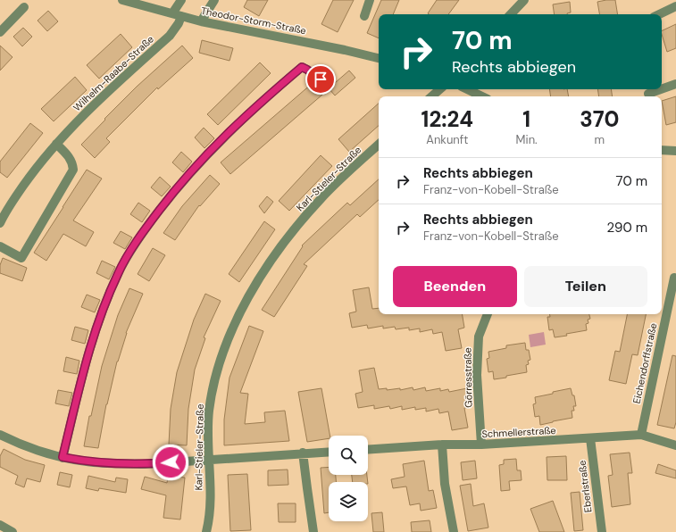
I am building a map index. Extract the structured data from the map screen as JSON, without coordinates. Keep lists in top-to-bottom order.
{
  "streets": {
    "street": [
      "Theodor-Storm-Straße",
      "Wilhelm-Raabe-Straße",
      "Karl-Stieler-Straße",
      "Eichendorffstraße",
      "Görresstraße",
      "Schmellerstraße",
      "Eberlstraße"
    ]
  },
  "crossings": [
    ["Theodor-Storm-Straße", "Wilhelm-Raabe-Straße"],
    ["Eichendorffstraße", "Schmellerstraße"],
    ["Görresstraße", "Schmellerstraße"],
    ["Schmellerstraße", "Eberlstraße"]
  ],
  "page": {
    "turn": ["70 m", "Rechts abbiegen"],
    "eta": [
      "12:24",
      "Ankunft",
      "1",
      "Min.",
      "370",
      "m"
    ],
    "list": [
      {
        "name": "Rechts abbiegen",
        "note": "Franz-von-Kobell-Straße",
        "value": "70 m"
      },
      {
        "name": "Rechts abbiegen",
        "note": "Franz-von-Kobell-Straße",
        "value": "290 m"
      }
    ],
    "buttons": ["Beenden", "Teilen"]
  }
}
